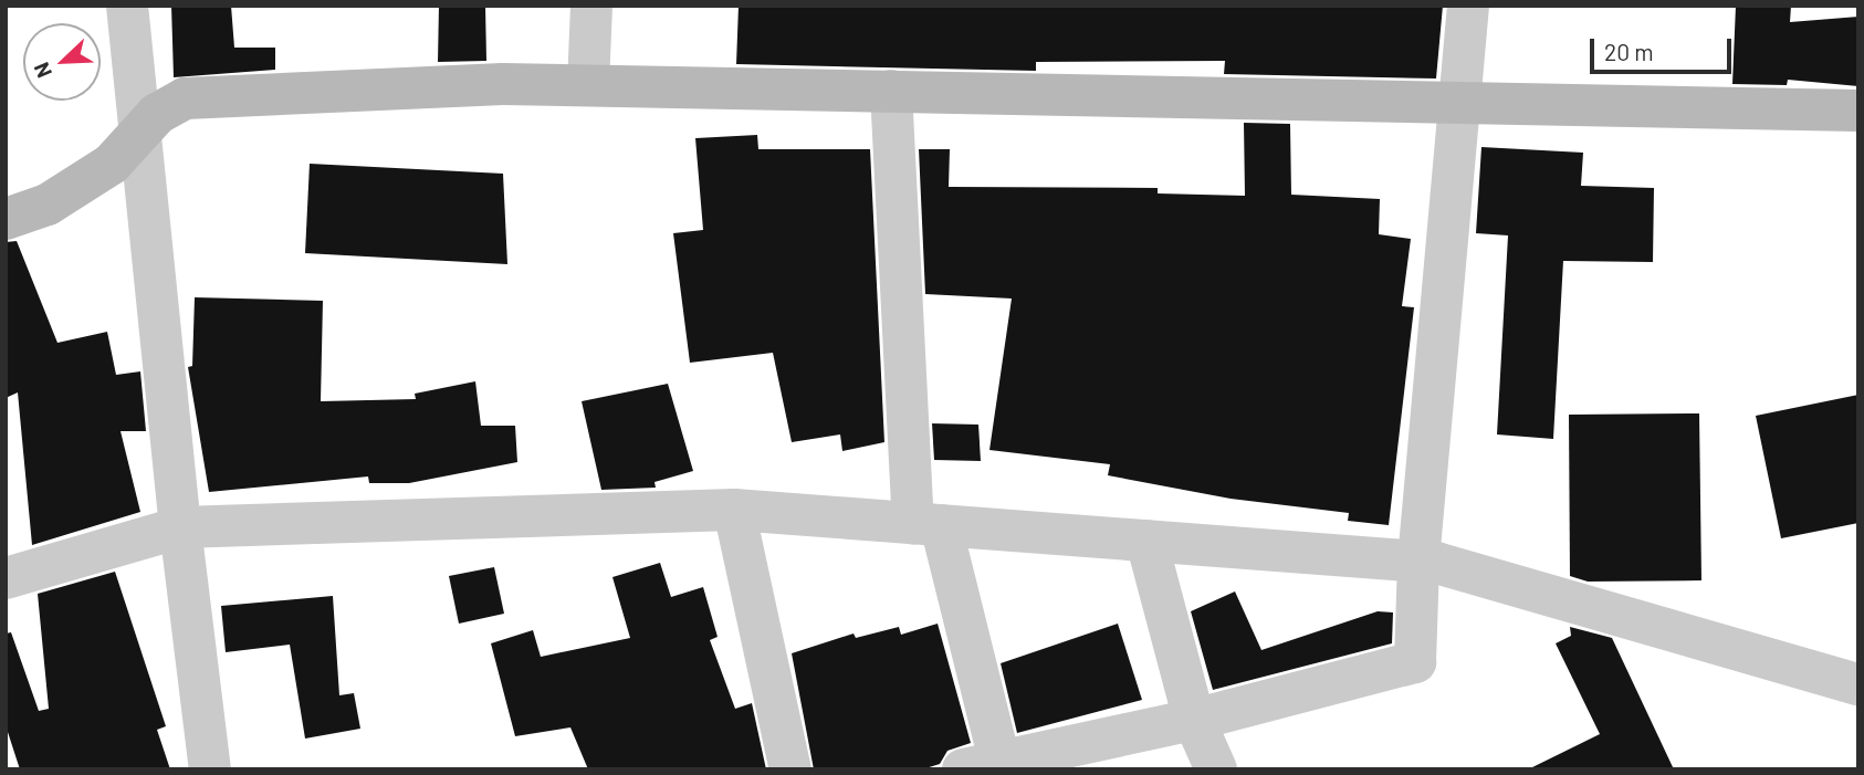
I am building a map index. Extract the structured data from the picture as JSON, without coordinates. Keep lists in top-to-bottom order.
{
  "scale_bar": "20 m",
  "north": "bottom left"
}
